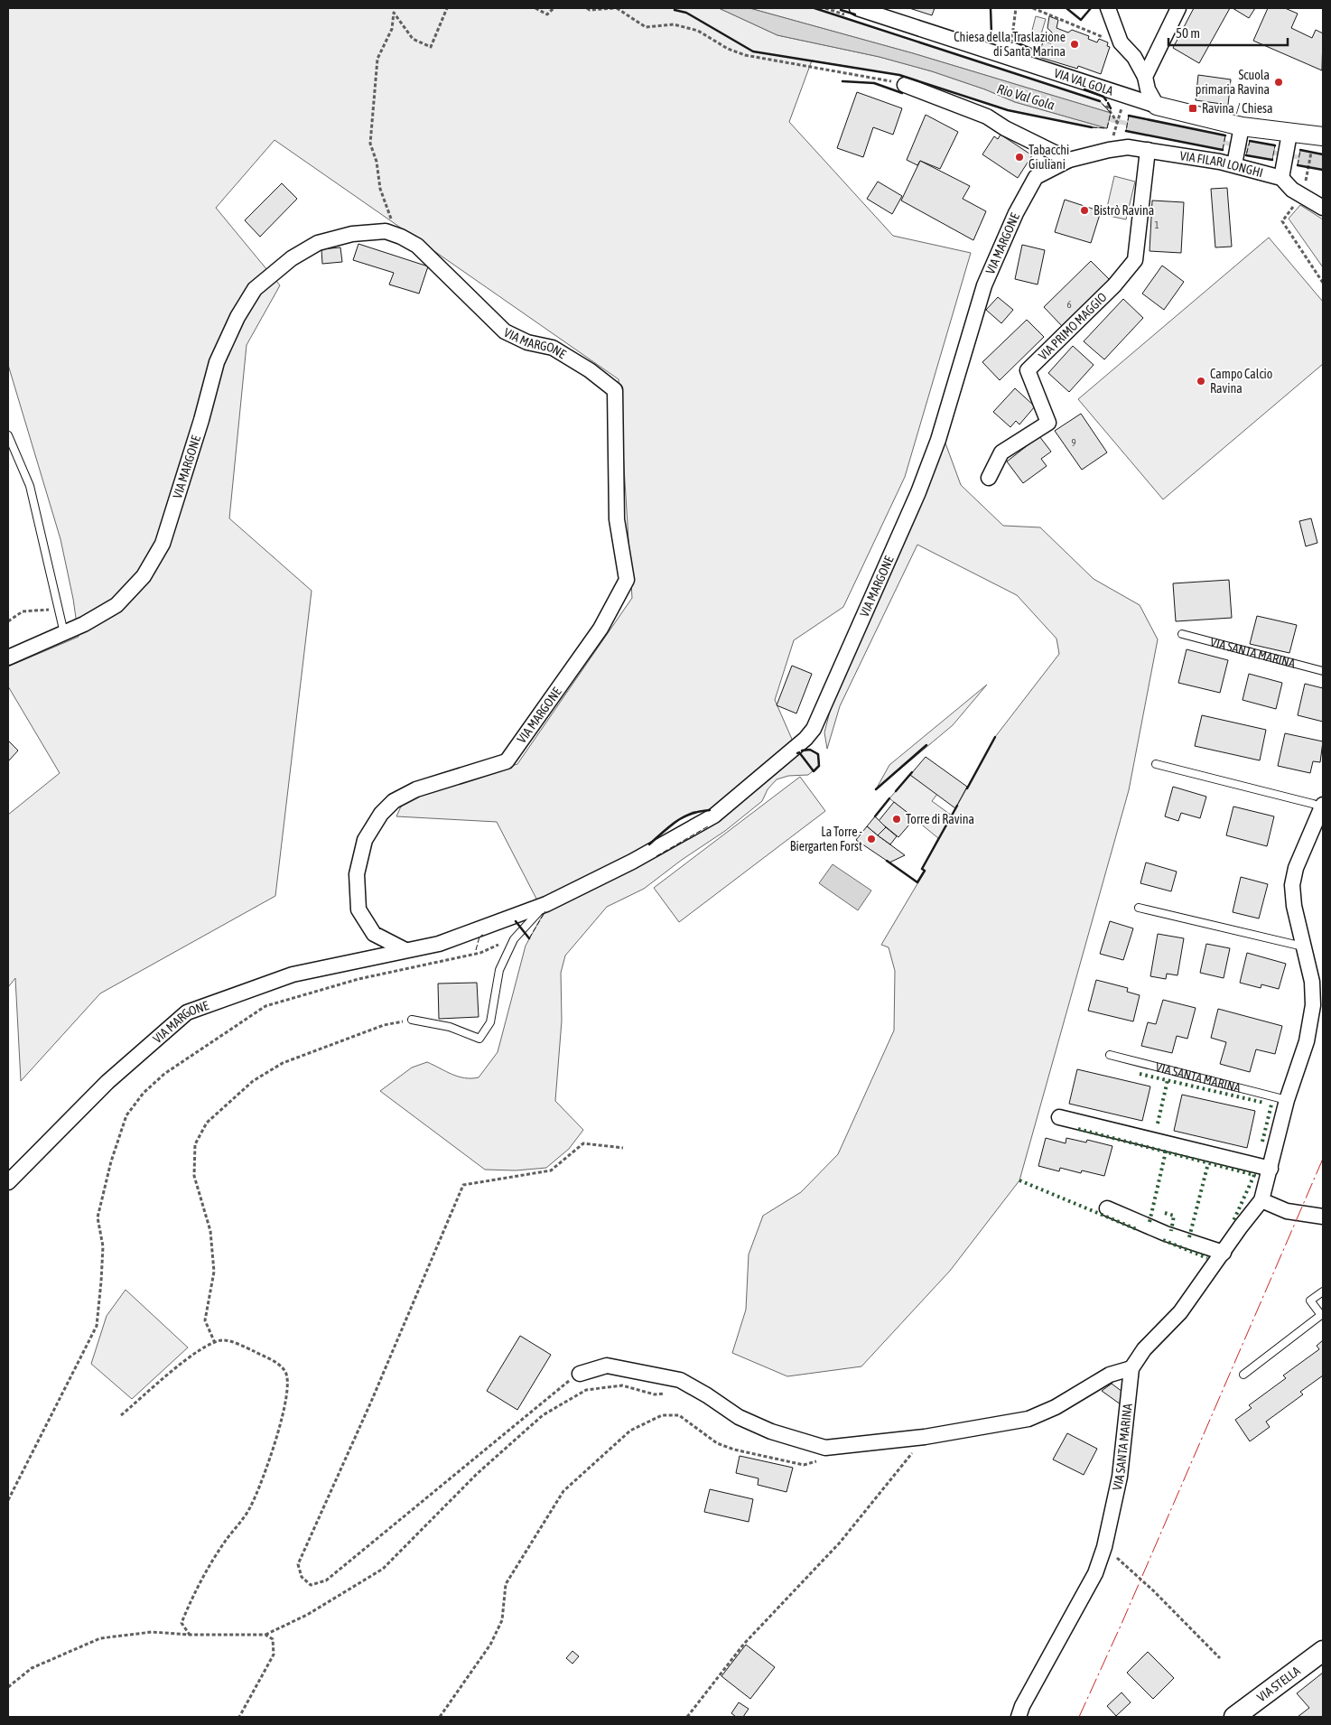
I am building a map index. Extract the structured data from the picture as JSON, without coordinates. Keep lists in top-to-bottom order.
{
  "streets": {
    "main road": ["VIA STELLA"],
    "street": [
      "VIA VAL GOLA",
      "VIA FILARI LONGHI",
      "VIA MARGONE",
      "VIA PRIMO MAGGIO",
      "VIA SANTA MARINA"
    ]
  },
  "crossings": [
    ["VIA FILARI LONGHI", "VIA MARGONE"],
    ["VIA FILARI LONGHI", "VIA PRIMO MAGGIO"]
  ],
  "water": ["Rio Val Gola"],
  "places": {
    "other": [
      "Chiesa della Traslazione di Santa Marina",
      "Scuola primaria Ravina",
      "Tabacchi Giuliani",
      "Bistrò Ravina",
      "Campo Calcio Ravina",
      "Torre di Ravina",
      "La Torre - Biergarten Forst"
    ],
    "transit": ["Ravina / Chiesa"]
  },
  "house_numbers": ["1", "6", "9"],
  "scale_bar": "50 m"
}
